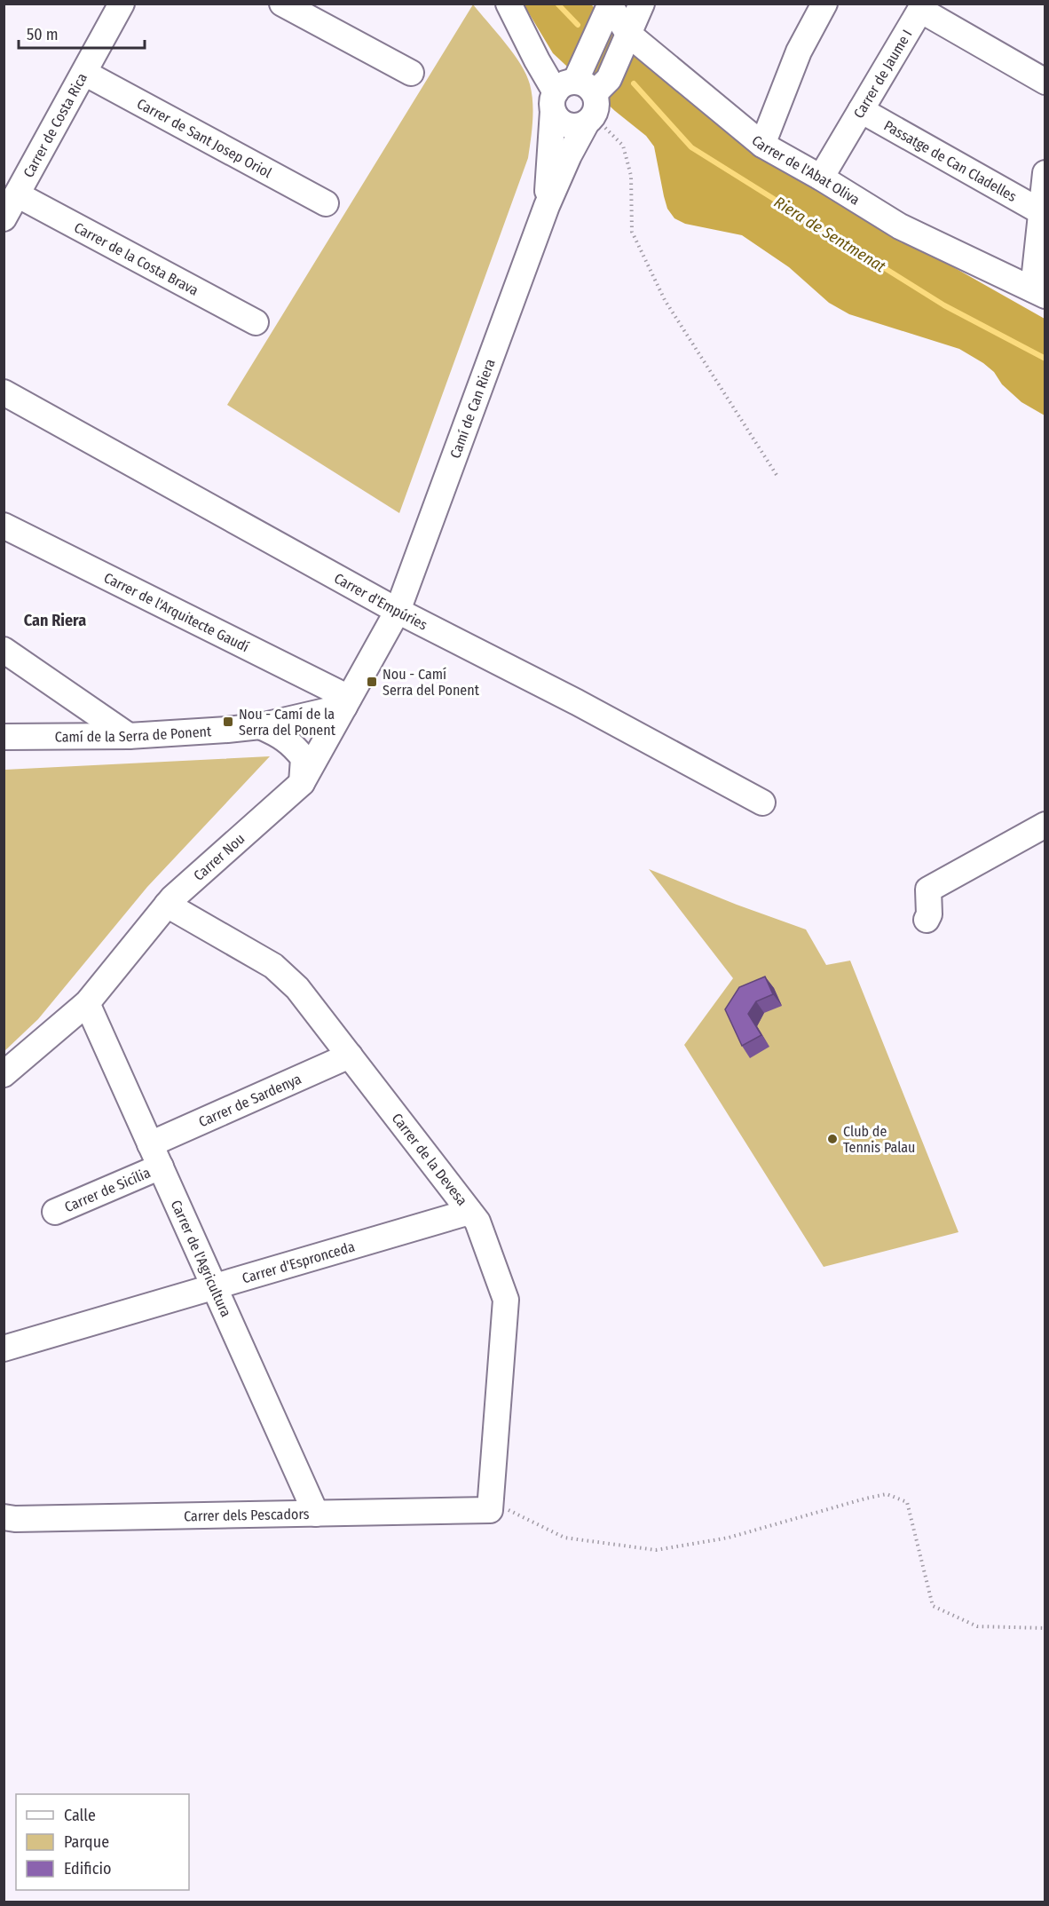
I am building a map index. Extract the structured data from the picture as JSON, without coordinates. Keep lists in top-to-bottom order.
{
  "streets": {
    "street": [
      "Carrer de Jaume I",
      "Carrer de Costa Rica",
      "Carrer de Sant Josep Oriol",
      "Passatge de Can Cladelles",
      "Carrer de l'Abat Oliva",
      "Carrer de la Costa Brava",
      "Camí de Can Riera",
      "Carrer d'Empúries",
      "Carrer de l'Arquitecte Gaudí",
      "Camí de la Serra de Ponent",
      "Carrer Nou",
      "Carrer de Sardenya",
      "Carrer de la Devesa",
      "Carrer de Sicília",
      "Carrer de l'Agricultura",
      "Carrer d'Espronceda",
      "Carrer dels Pescadors"
    ]
  },
  "crossings": [
    ["Carrer de Jaume I", "Passatge de Can Cladelles"],
    ["Carrer de Jaume I", "Carrer de l'Abat Oliva"],
    ["Carrer de Costa Rica", "Carrer de Sant Josep Oriol"],
    ["Carrer de Costa Rica", "Carrer de la Costa Brava"],
    ["Carrer de l'Abat Oliva", "Camí de Can Riera"],
    ["Camí de Can Riera", "Carrer d'Empúries"],
    ["Camí de Can Riera", "Carrer Nou"],
    ["Carrer d'Empúries", "Carrer Nou"],
    ["Carrer de l'Arquitecte Gaudí", "Camí de la Serra de Ponent"],
    ["Carrer de l'Arquitecte Gaudí", "Carrer Nou"],
    ["Camí de la Serra de Ponent", "Carrer Nou"],
    ["Carrer Nou", "Carrer de la Devesa"],
    ["Carrer Nou", "Carrer de l'Agricultura"],
    ["Carrer de Sardenya", "Carrer de la Devesa"],
    ["Carrer de Sardenya", "Carrer de Sicília"],
    ["Carrer de Sardenya", "Carrer de l'Agricultura"],
    ["Carrer de la Devesa", "Carrer d'Espronceda"],
    ["Carrer de la Devesa", "Carrer dels Pescadors"],
    ["Carrer de Sicília", "Carrer de l'Agricultura"],
    ["Carrer de l'Agricultura", "Carrer d'Espronceda"],
    ["Carrer de l'Agricultura", "Carrer dels Pescadors"]
  ],
  "districts": ["Can Riera"],
  "water": ["Riera de Sentmenat"],
  "places": {
    "transit": ["Nou - Camí Serra del Ponent", "Nou - Camí de la Serra del Ponent"],
    "other": ["Club de Tennis Palau"]
  },
  "legend": ["Calle", "Parque", "Edificio"],
  "scale_bar": "50 m"
}
